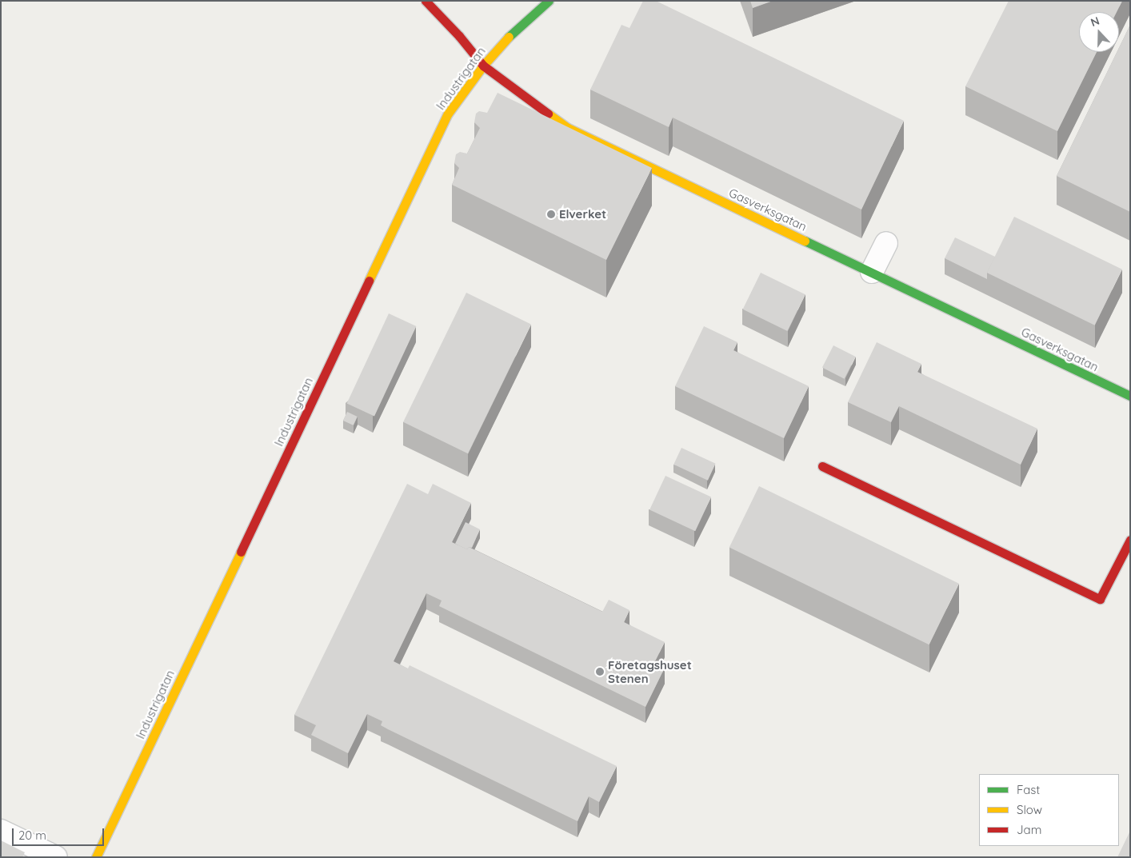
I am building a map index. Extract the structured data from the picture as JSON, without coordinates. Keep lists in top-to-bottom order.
{
  "streets": {
    "street": ["Industrigatan", "Gasverksgatan"]
  },
  "crossings": [
    ["Industrigatan", "Gasverksgatan"]
  ],
  "places": ["Elverket", "Företagshuset Stenen"],
  "legend": ["Fast", "Slow", "Jam"],
  "scale_bar": "20 m",
  "north": "top"
}
